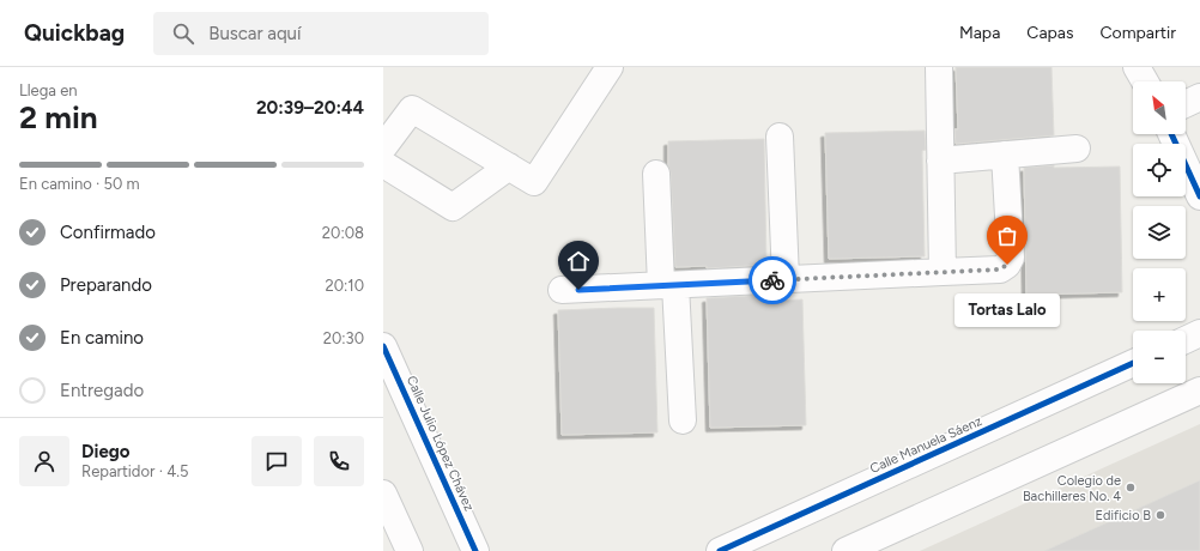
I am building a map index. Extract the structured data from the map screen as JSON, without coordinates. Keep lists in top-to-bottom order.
{
  "streets": {
    "street": ["Calle Julio López Chávez", "Calle Manuela Sáenz"]
  },
  "places": ["Tortas Lalo", "Colegio de Bachilleres No. 4", "Edificio B"],
  "north": "top left",
  "page": {
    "header": "Quickbag",
    "search": "Buscar aquí",
    "nav": ["Mapa", "Capas", "Compartir"],
    "heading": ["2 min", "Llega en", "20:39–20:44"],
    "panel": ["Diego", "Repartidor · 4.5"],
    "map_buttons": ["+", "−"],
    "bar": "En camino · 50 m",
    "list": [
      ["Confirmado", "20:08"],
      ["Preparando", "20:10"],
      ["En camino", "20:30"],
      "Entregado"
    ],
    "bubble": "Tortas Lalo"
  }
}
